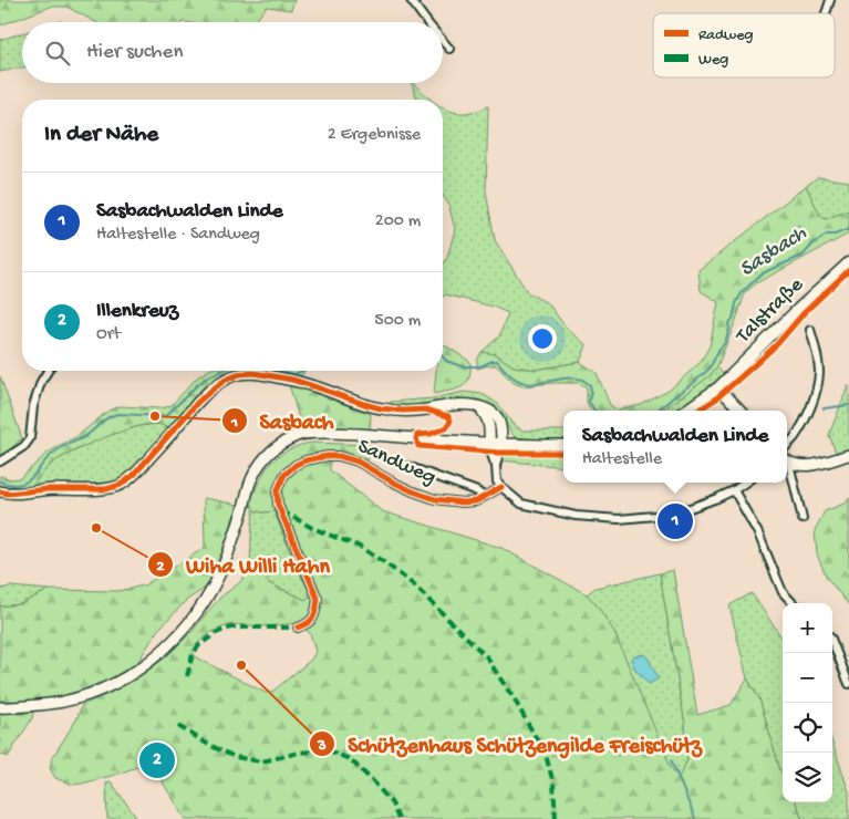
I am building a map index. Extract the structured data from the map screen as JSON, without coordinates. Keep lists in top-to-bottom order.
{
  "streets": {
    "main road": ["Talstraße"],
    "street": ["Sandweg"]
  },
  "water": ["Sasbach"],
  "places": ["Sasbach", "Wiha Willi Hahn", "Schützenhaus Schützengilde Freischütz"],
  "legend": ["Radweg", "Weg"],
  "page": {
    "search": "Hier suchen",
    "heading": ["In der Nähe", "2 Ergebnisse"],
    "list": [
      {
        "mark": "1",
        "name": "Sasbachwalden Linde",
        "note": "Haltestelle · Sandweg",
        "value": "200 m"
      },
      {
        "mark": "2",
        "name": "Illenkreuz",
        "note": "Ort",
        "value": "500 m"
      }
    ],
    "popup": ["Sasbachwalden Linde", "Haltestelle"],
    "pins": ["1", "2"],
    "map_buttons": ["+", "−"]
  }
}
